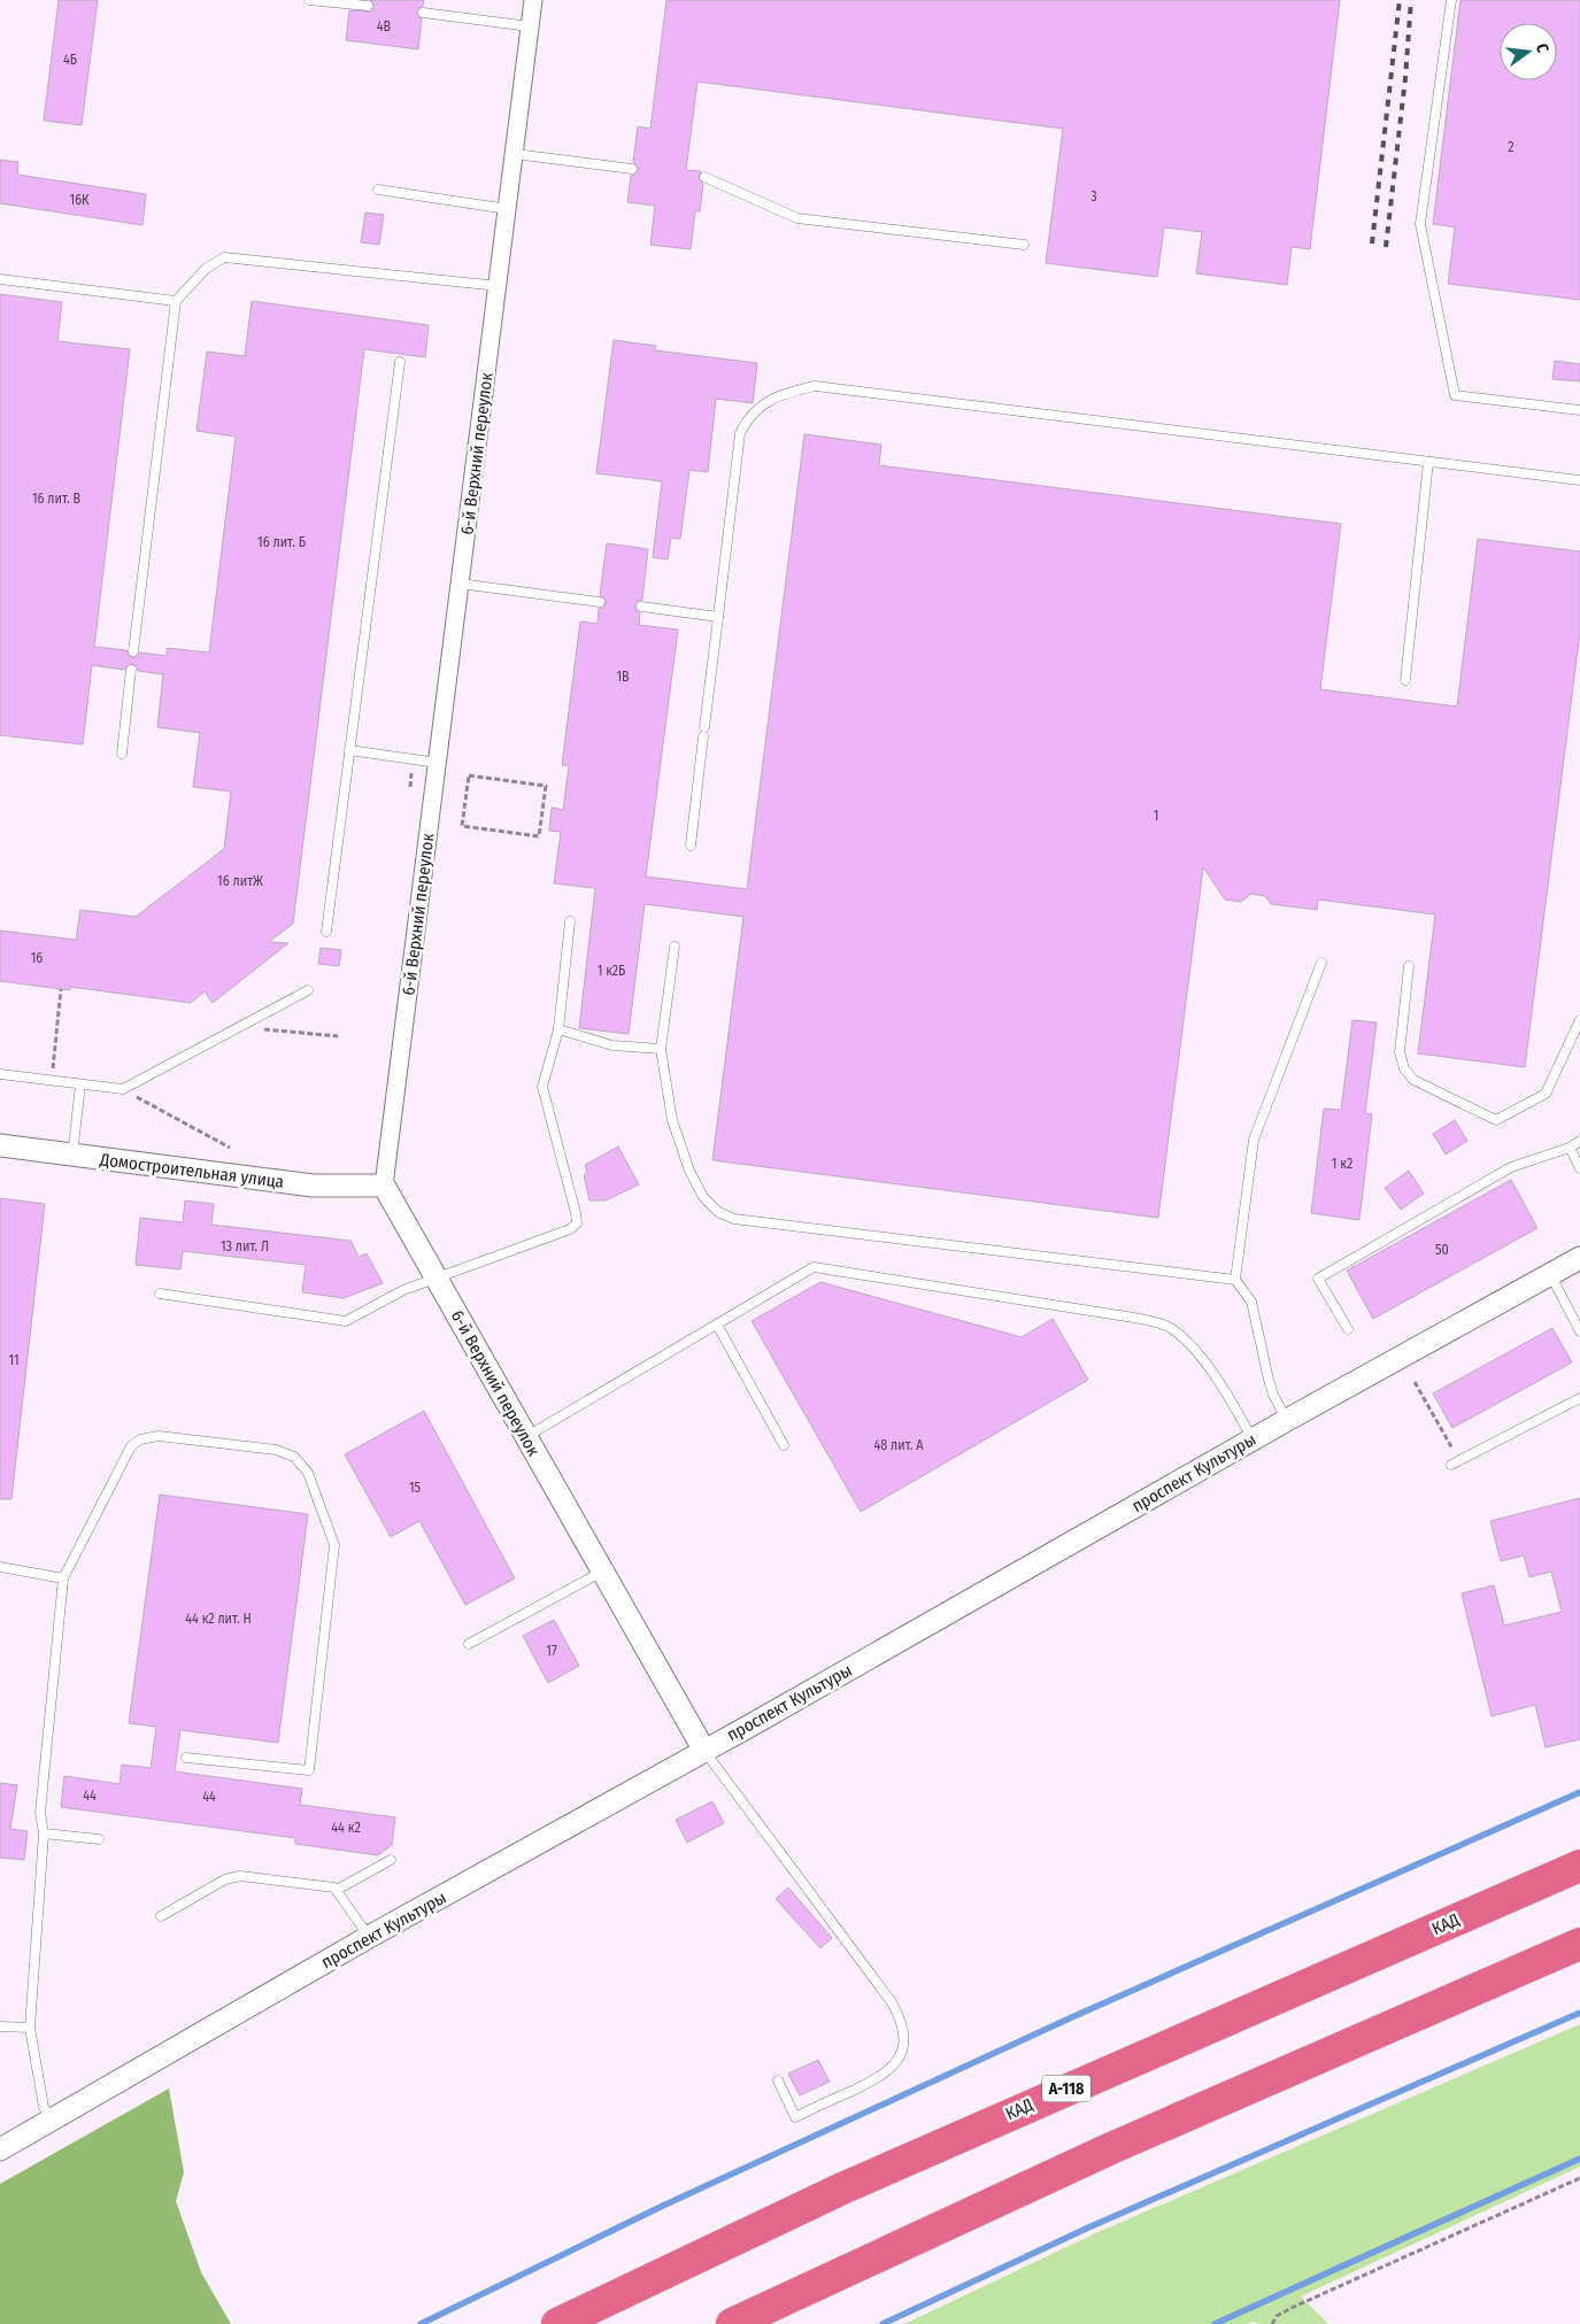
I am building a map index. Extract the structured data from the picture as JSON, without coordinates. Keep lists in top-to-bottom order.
{
  "streets": {
    "highway": ["КАД", "А-118"],
    "street": ["6-й Верхний переулок", "Домостроительная улица", "проспект Культуры"]
  },
  "crossings": [
    ["6-й Верхний переулок", "Домостроительная улица"],
    ["6-й Верхний переулок", "проспект Культуры"]
  ],
  "house_numbers": [
    "4В",
    "4Б",
    "2",
    "3",
    "16К",
    "16 лит. В",
    "16 лит. Б",
    "1В",
    "1",
    "16 литЖ",
    "16",
    "1 к2Б",
    "1 к2",
    "13 лит. Л",
    "50",
    "11",
    "48 лит. А",
    "15",
    "44 к2 лит. Н",
    "17",
    "44",
    "44",
    "44 к2"
  ],
  "north": "right"
}
